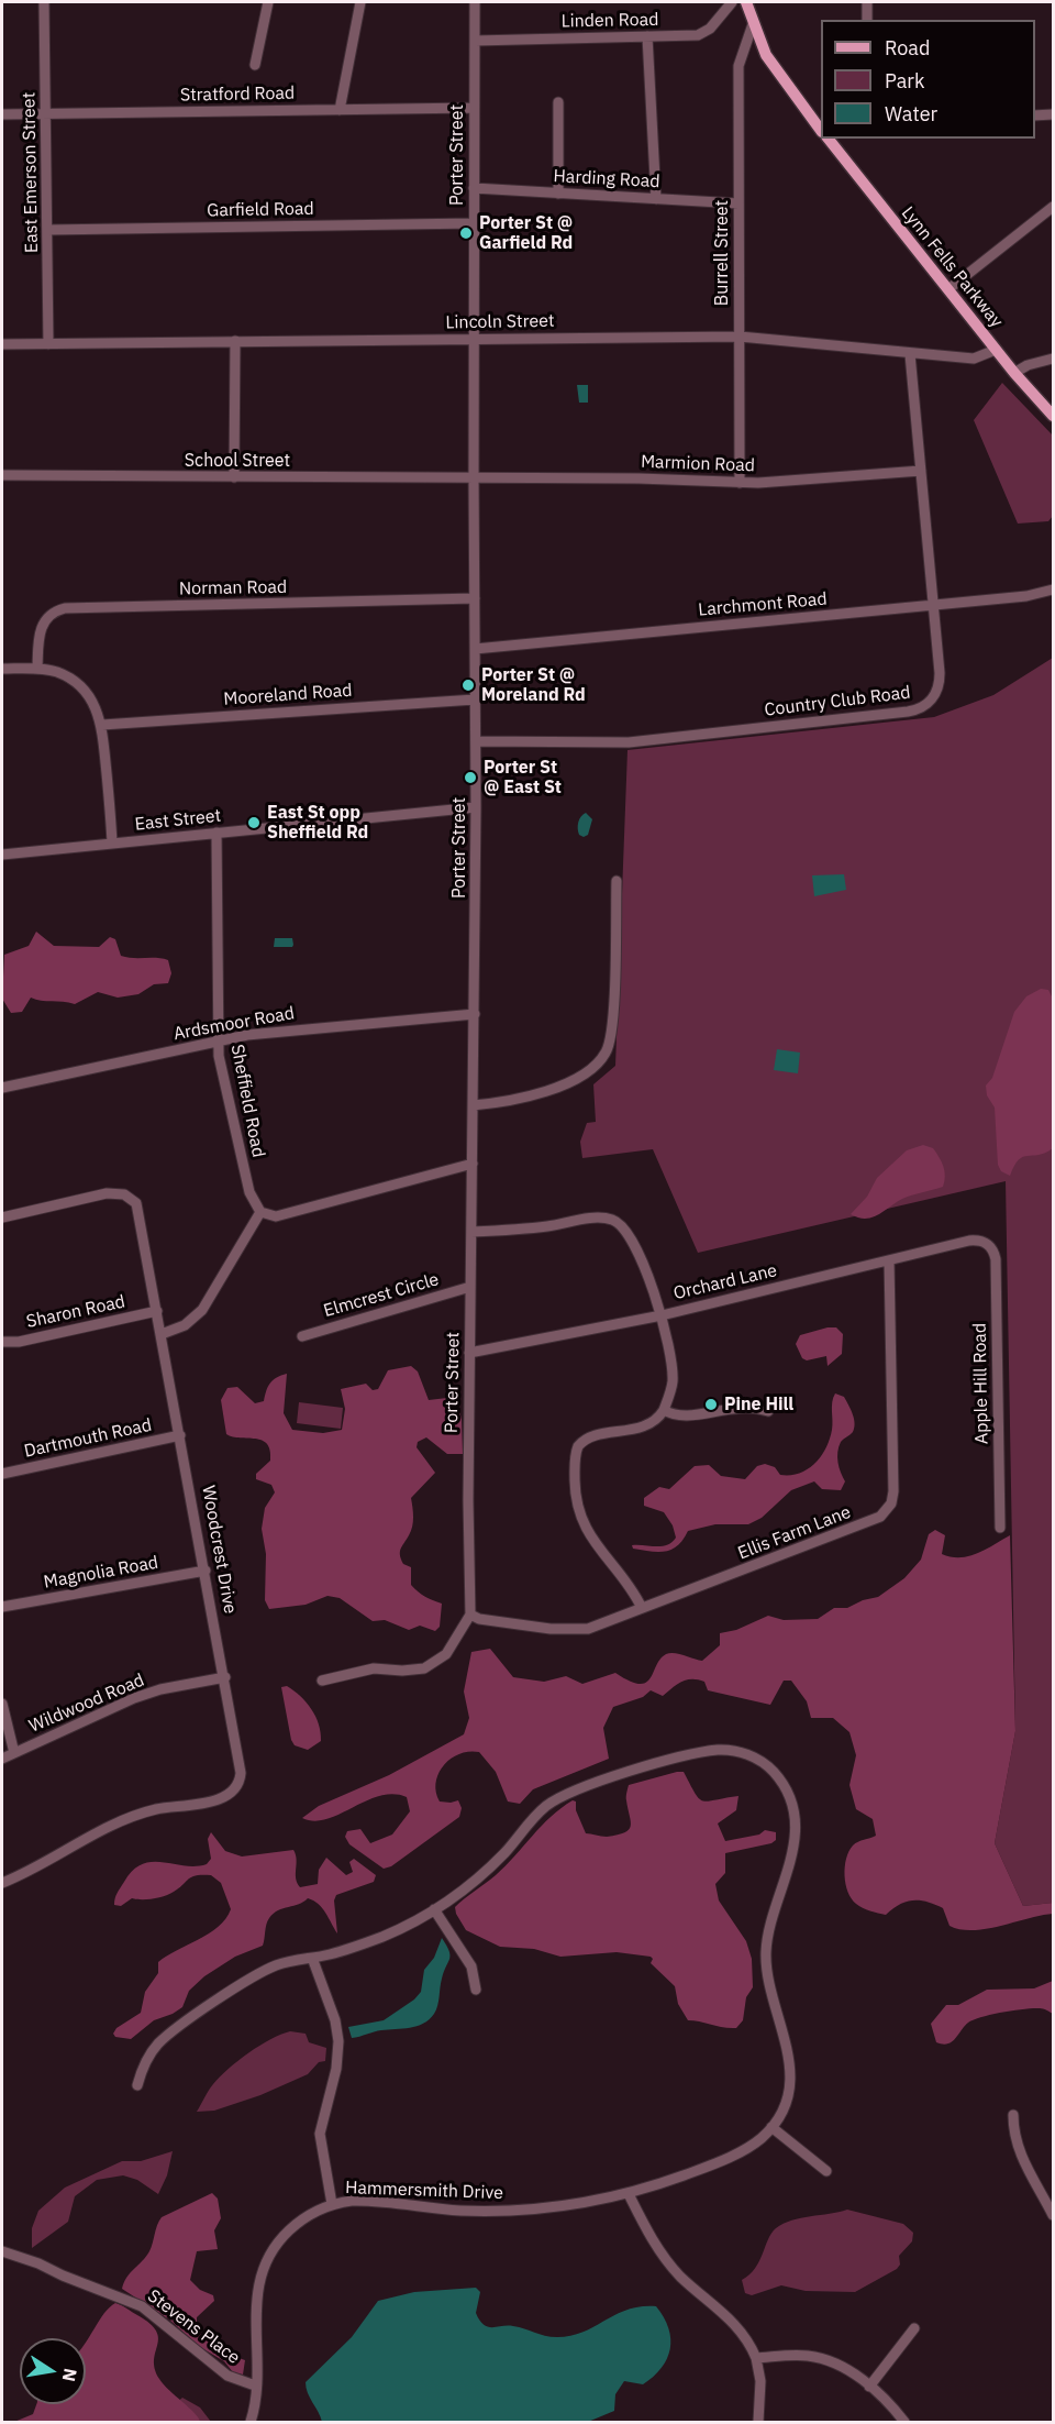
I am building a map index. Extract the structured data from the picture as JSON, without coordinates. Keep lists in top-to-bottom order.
{
  "streets": {
    "main road": ["Lynn Fells Parkway"],
    "street": [
      "Linden Road",
      "Stratford Road",
      "Porter Street",
      "East Emerson Street",
      "Harding Road",
      "Garfield Road",
      "Burrell Street",
      "Lincoln Street",
      "School Street",
      "Marmion Road",
      "Norman Road",
      "Larchmont Road",
      "Mooreland Road",
      "Country Club Road",
      "East Street",
      "Ardsmoor Road",
      "Sheffield Road",
      "Orchard Lane",
      "Elmcrest Circle",
      "Sharon Road",
      "Apple Hill Road",
      "Dartmouth Road",
      "Ellis Farm Lane",
      "Woodcrest Drive",
      "Magnolia Road",
      "Wildwood Road",
      "Hammersmith Drive",
      "Stevens Place"
    ]
  },
  "crossings": [
    ["Linden Road", "Porter Street"],
    ["Stratford Road", "Porter Street"],
    ["Stratford Road", "East Emerson Street"],
    ["Porter Street", "Harding Road"],
    ["Porter Street", "Garfield Road"],
    ["Porter Street", "Lincoln Street"],
    ["Porter Street", "School Street"],
    ["Porter Street", "Marmion Road"],
    ["Porter Street", "Norman Road"],
    ["Porter Street", "Larchmont Road"],
    ["Porter Street", "Mooreland Road"],
    ["Porter Street", "Country Club Road"],
    ["Porter Street", "East Street"],
    ["Porter Street", "Ardsmoor Road"],
    ["Porter Street", "Orchard Lane"],
    ["Porter Street", "Elmcrest Circle"],
    ["Porter Street", "Ellis Farm Lane"],
    ["East Emerson Street", "Garfield Road"],
    ["East Emerson Street", "Lincoln Street"],
    ["Harding Road", "Burrell Street"],
    ["Burrell Street", "Lincoln Street"],
    ["Burrell Street", "Marmion Road"],
    ["Lynn Fells Parkway", "Lincoln Street"],
    ["Lincoln Street", "Country Club Road"],
    ["School Street", "Marmion Road"],
    ["Marmion Road", "Country Club Road"],
    ["Larchmont Road", "Country Club Road"],
    ["East Street", "Sheffield Road"],
    ["Ardsmoor Road", "Sheffield Road"],
    ["Orchard Lane", "Apple Hill Road"],
    ["Orchard Lane", "Ellis Farm Lane"],
    ["Sharon Road", "Woodcrest Drive"],
    ["Dartmouth Road", "Woodcrest Drive"],
    ["Woodcrest Drive", "Magnolia Road"],
    ["Woodcrest Drive", "Wildwood Road"],
    ["Hammersmith Drive", "Stevens Place"]
  ],
  "places": [
    "Porter St @ Garfield Rd",
    "Porter St @ Moreland Rd",
    "Porter St @ East St",
    "East St opp Sheffield Rd",
    "Pine Hill"
  ],
  "legend": ["Road", "Park", "Water"],
  "north": "right"
}
